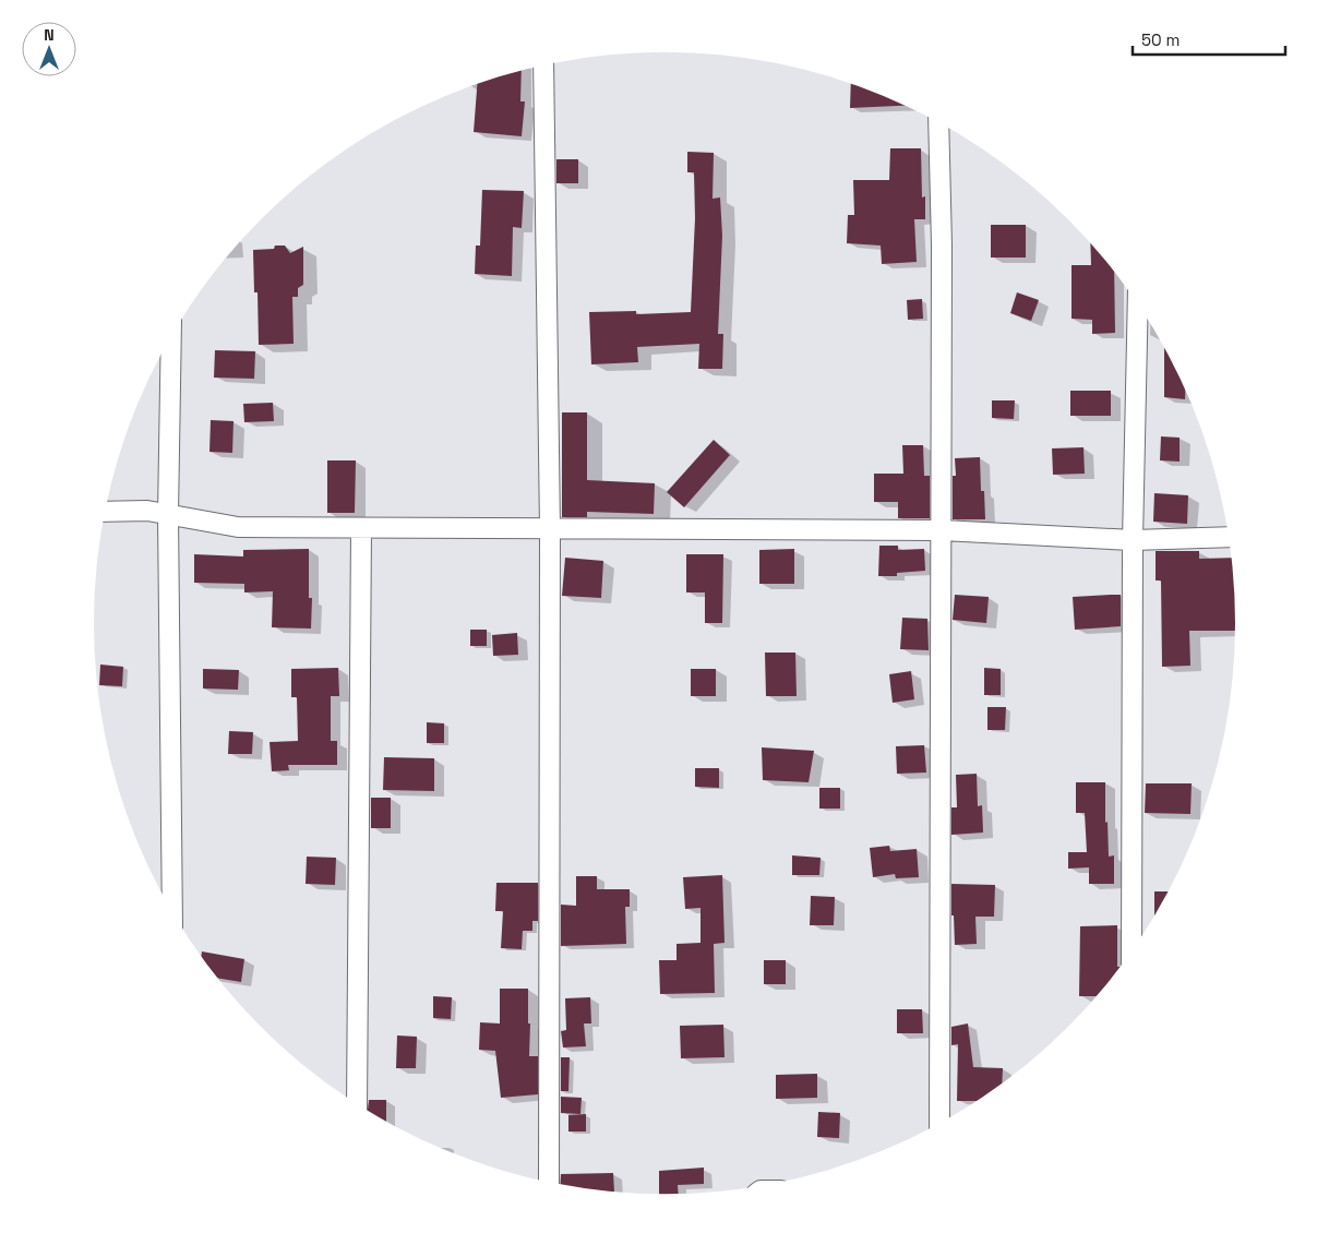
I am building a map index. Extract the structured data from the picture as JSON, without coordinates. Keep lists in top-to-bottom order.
{
  "scale_bar": "50 m",
  "north": "top"
}
